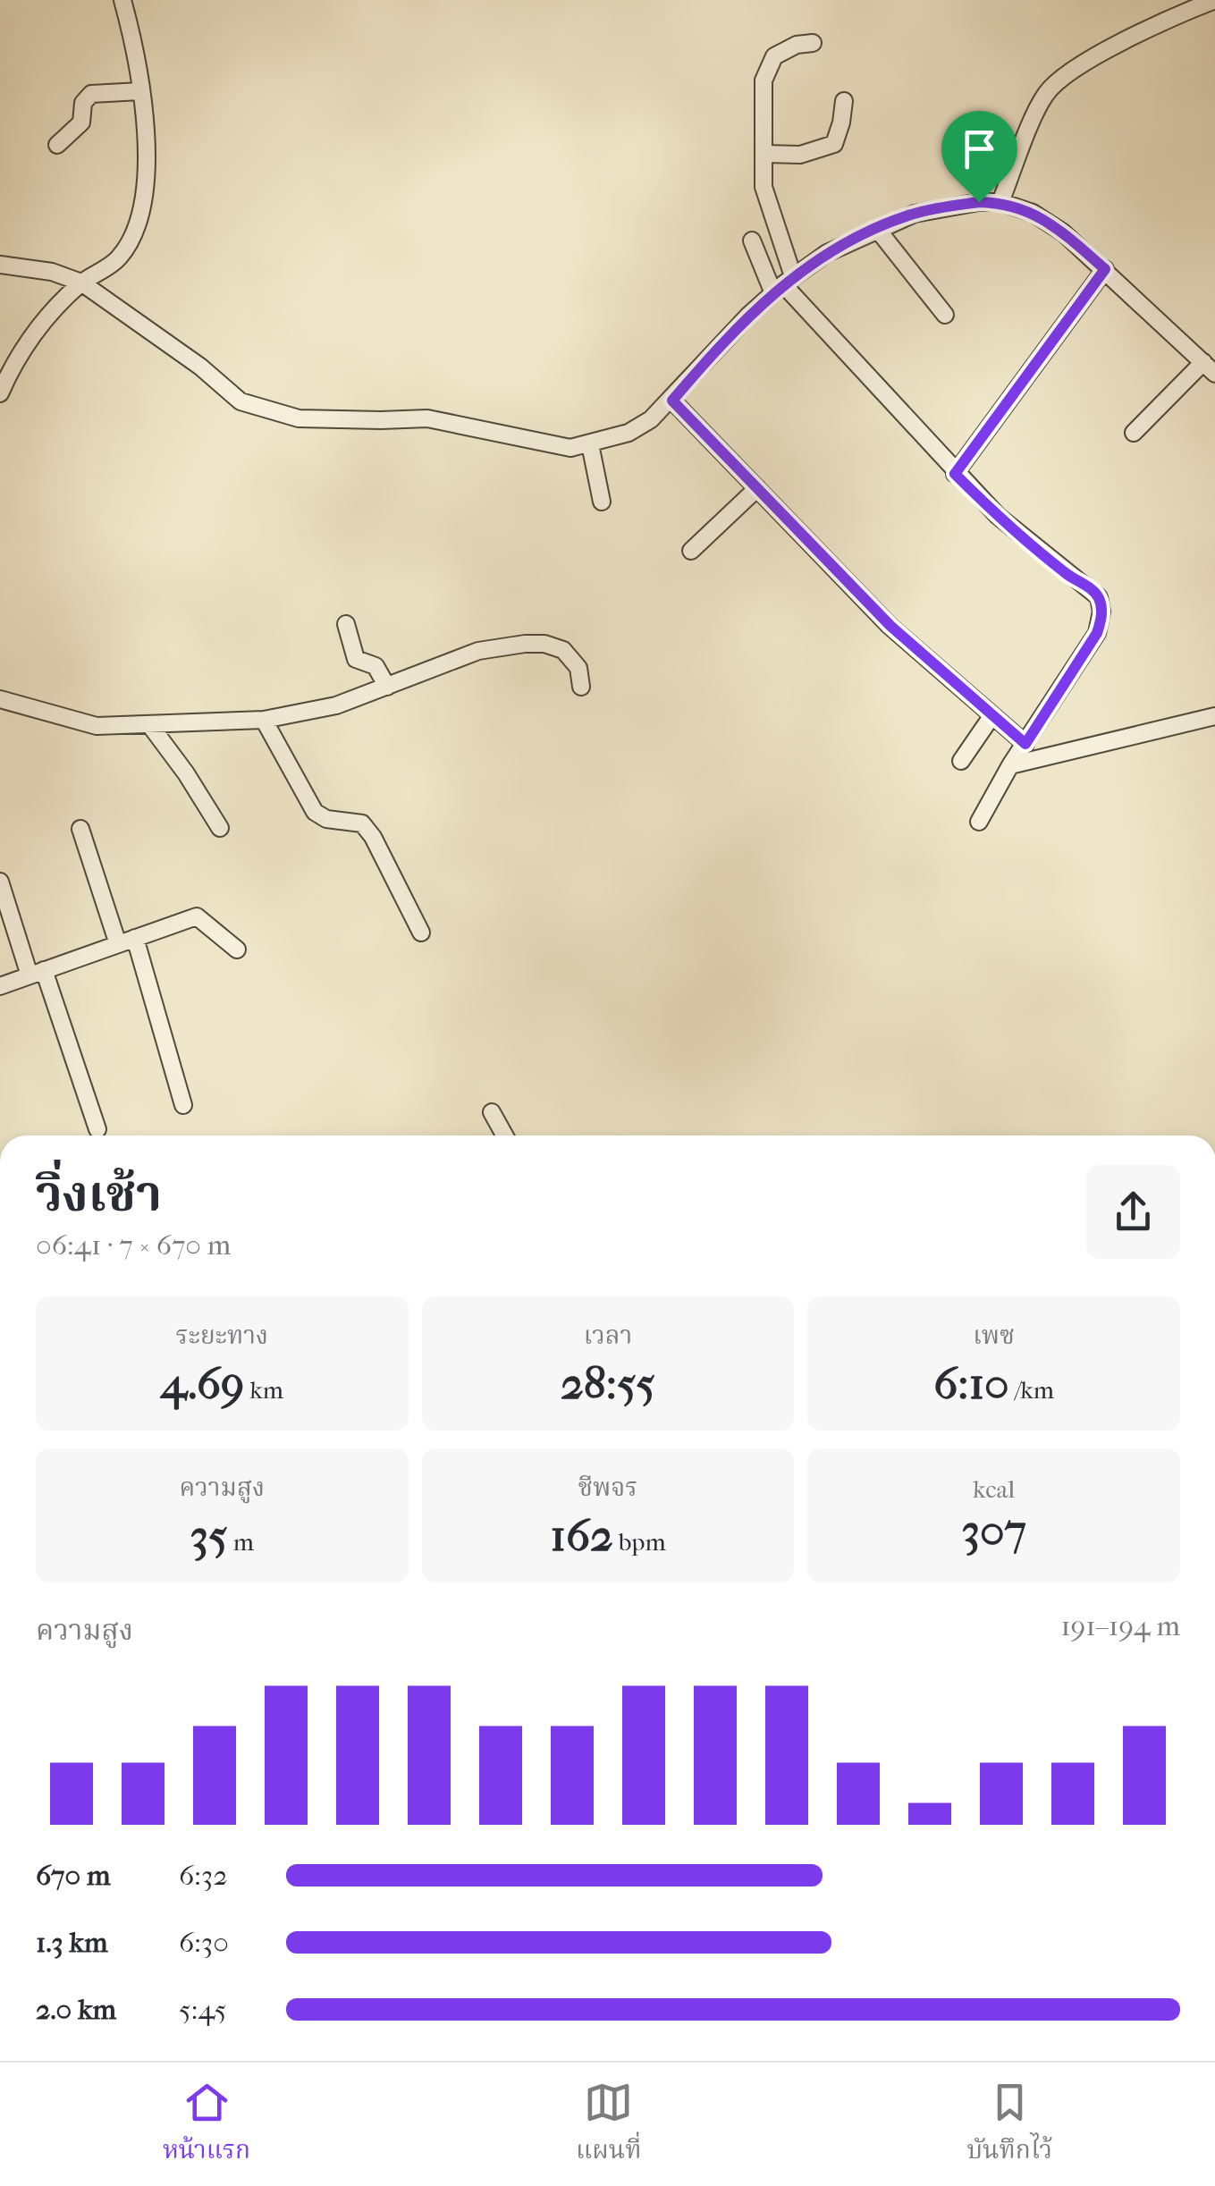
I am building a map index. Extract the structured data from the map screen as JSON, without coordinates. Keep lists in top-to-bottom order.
{
  "page": {
    "heading": ["วิ่งเช้า", "06:41 · 7 × 670 m"],
    "stats": [
      ["ระยะทาง", "4.69 km"],
      ["เวลา", "28:55"],
      ["เพซ", "6:10 /km"],
      ["ความสูง", "35 m"],
      ["ชีพจร", "162 bpm"],
      ["kcal", "307"]
    ],
    "chart": ["ความสูง", "191–194 m"],
    "list": [
      {
        "name": "670 m",
        "note": "6:32"
      },
      {
        "name": "1.3 km",
        "note": "6:30"
      },
      {
        "name": "2.0 km",
        "note": "5:45"
      }
    ],
    "tabs": ["หน้าแรก", "แผนที่", "บันทึกไว้"]
  }
}
